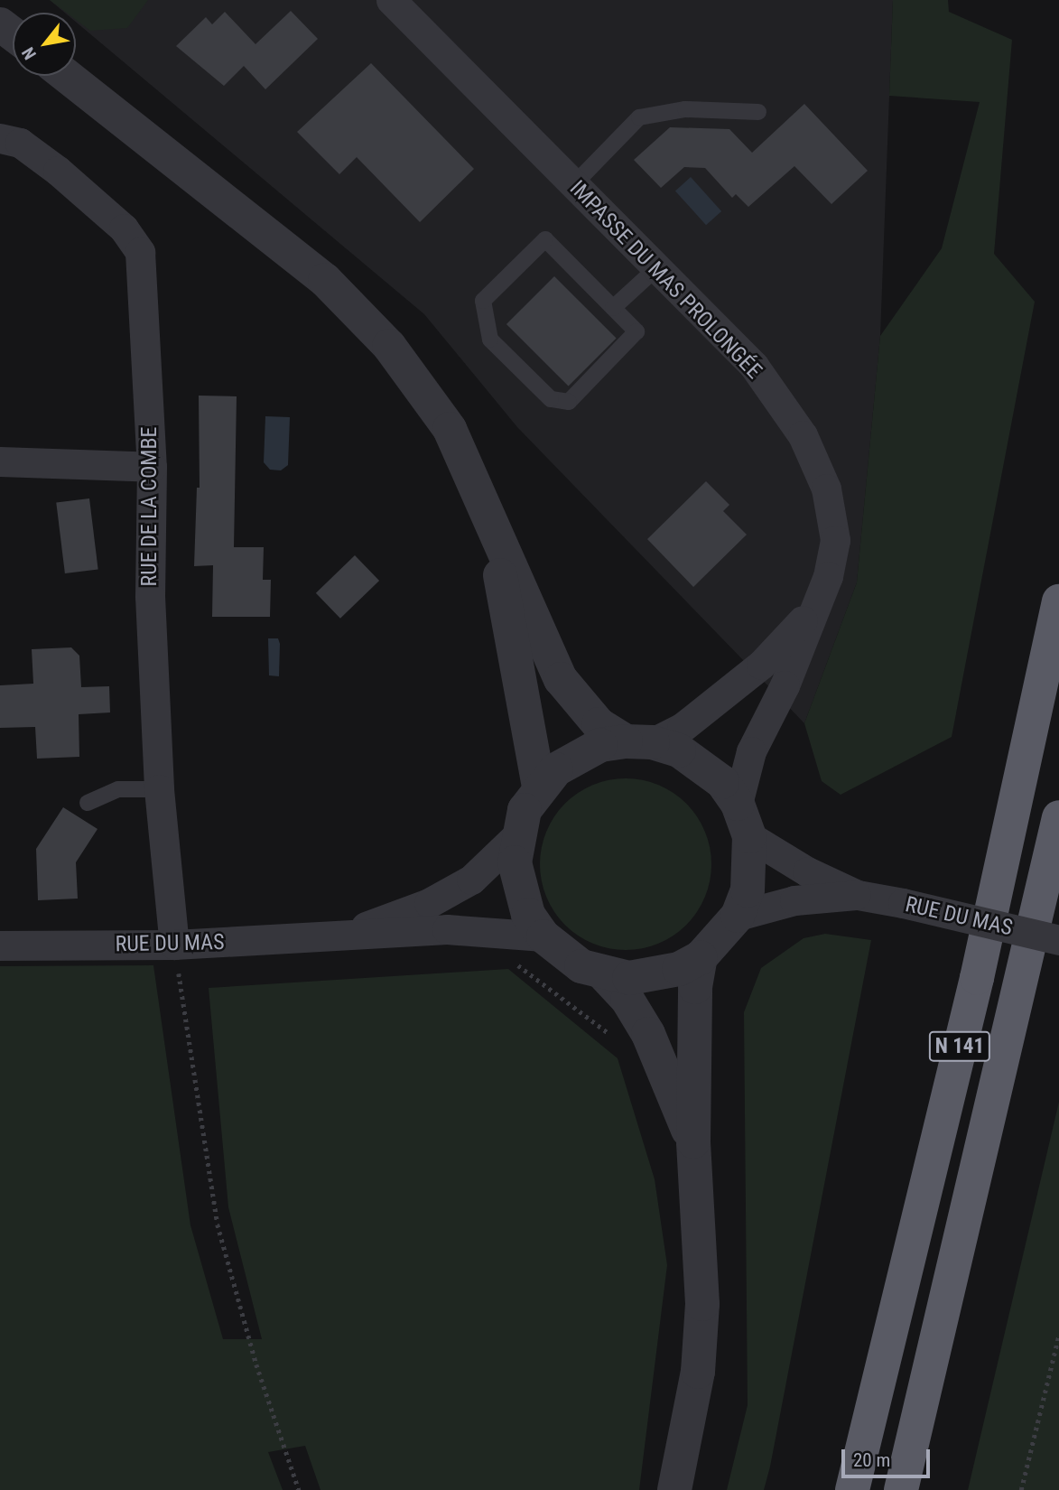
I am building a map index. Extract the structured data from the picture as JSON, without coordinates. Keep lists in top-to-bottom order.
{
  "streets": {
    "highway": ["N 141"],
    "street": ["IMPASSE DU MAS PROLONGÉE", "RUE DE LA COMBE", "RUE DU MAS"]
  },
  "crossings": [
    ["RUE DE LA COMBE", "RUE DU MAS"]
  ],
  "scale_bar": "20 m",
  "north": "bottom left"
}
